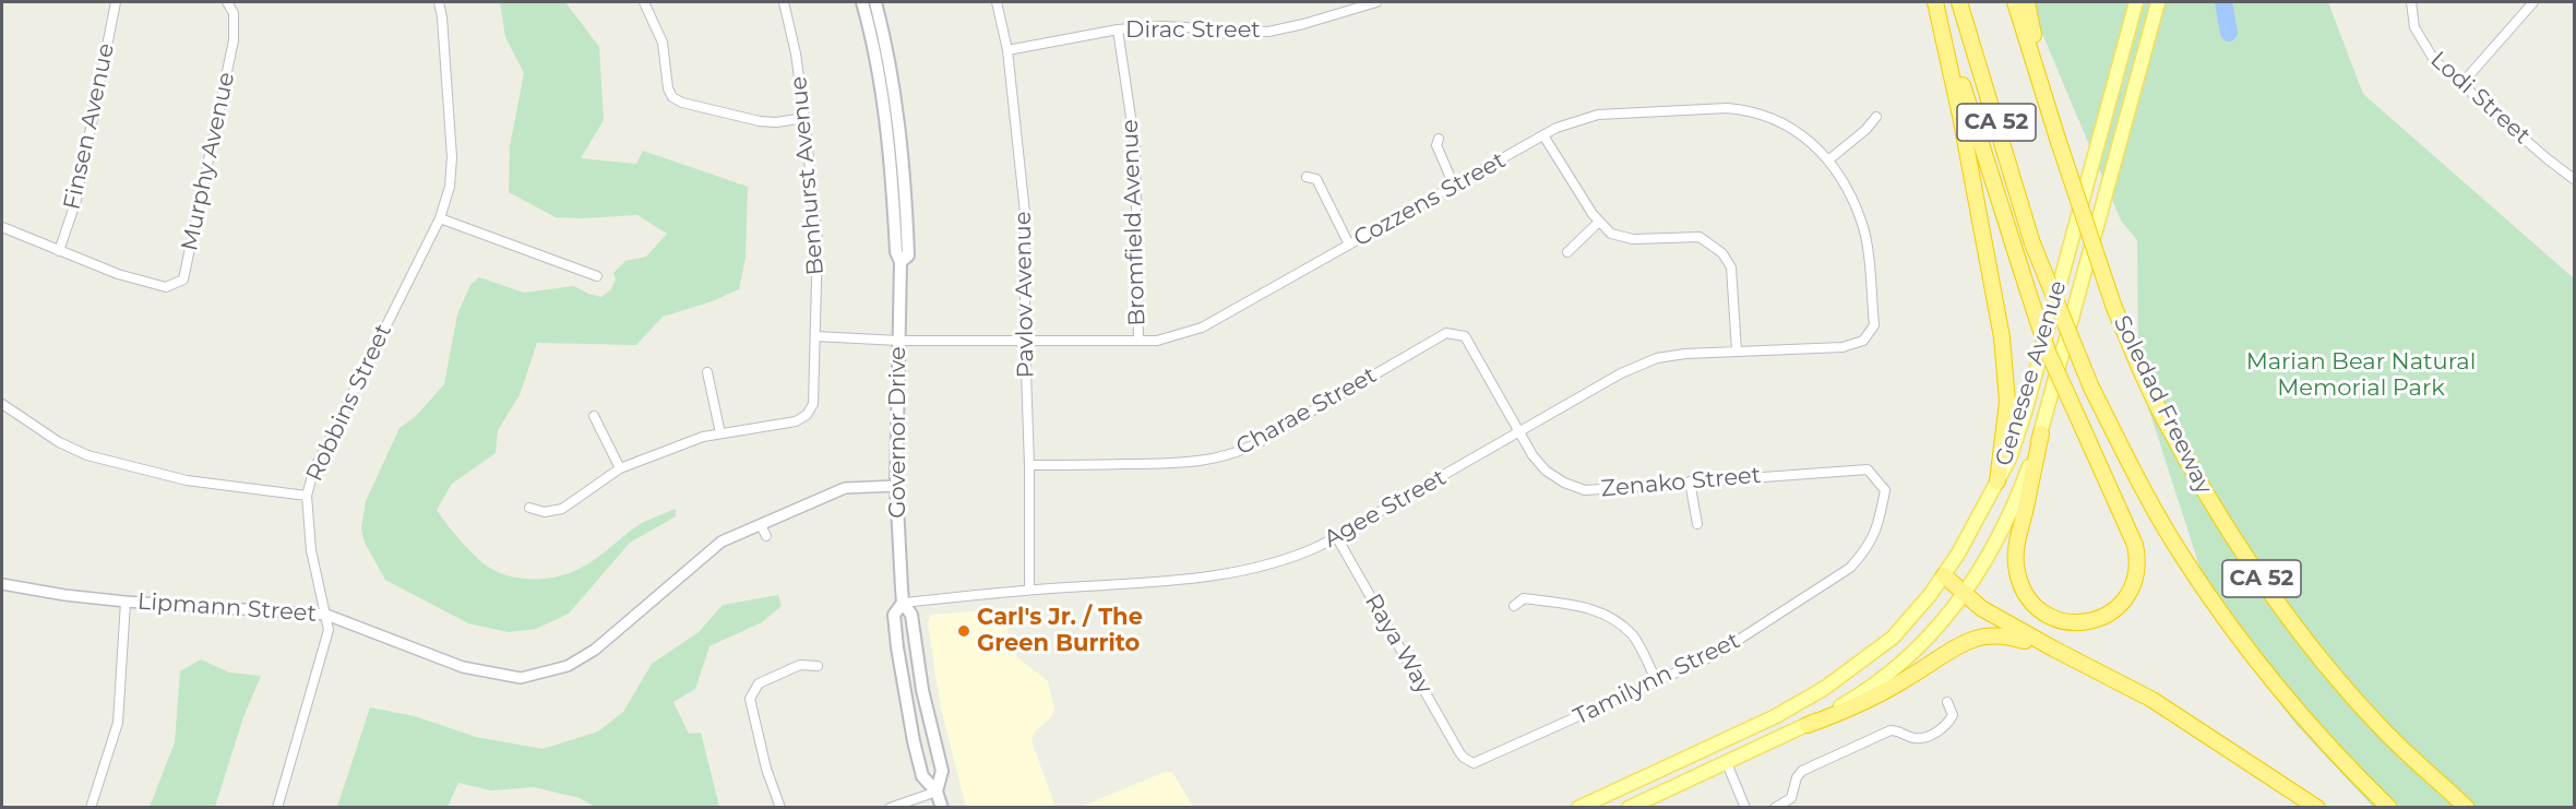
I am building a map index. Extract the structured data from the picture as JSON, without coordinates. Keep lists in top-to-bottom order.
{
  "streets": {
    "highway": ["CA 52", "Soledad Freeway"],
    "main road": ["Genesee Avenue", "Governor Drive"],
    "street": [
      "Dirac Street",
      "Lodi Street",
      "Finsen Avenue",
      "Murphy Avenue",
      "Benhurst Avenue",
      "Cozzens Street",
      "Bromfield Avenue",
      "Pavlov Avenue",
      "Robbins Street",
      "Charae Street",
      "Zenako Street",
      "Agee Street",
      "Lipmann Street",
      "Raya Way",
      "Tamilynn Street"
    ]
  },
  "crossings": [
    ["Dirac Street", "Bromfield Avenue"],
    ["Dirac Street", "Pavlov Avenue"],
    ["Finsen Avenue", "Murphy Avenue"],
    ["Benhurst Avenue", "Cozzens Street"],
    ["Cozzens Street", "Bromfield Avenue"],
    ["Cozzens Street", "Pavlov Avenue"],
    ["Cozzens Street", "Governor Drive"],
    ["Cozzens Street", "Agee Street"],
    ["Pavlov Avenue", "Charae Street"],
    ["Pavlov Avenue", "Agee Street"],
    ["Robbins Street", "Lipmann Street"],
    ["Charae Street", "Zenako Street"],
    ["Charae Street", "Agee Street"],
    ["Governor Drive", "Agee Street"],
    ["Governor Drive", "Lipmann Street"],
    ["Zenako Street", "Agee Street"],
    ["Zenako Street", "Tamilynn Street"],
    ["Agee Street", "Raya Way"],
    ["Raya Way", "Tamilynn Street"]
  ],
  "parks": ["Marian Bear Natural Memorial Park"],
  "places": ["Carl's Jr. / The Green Burrito"]
}
